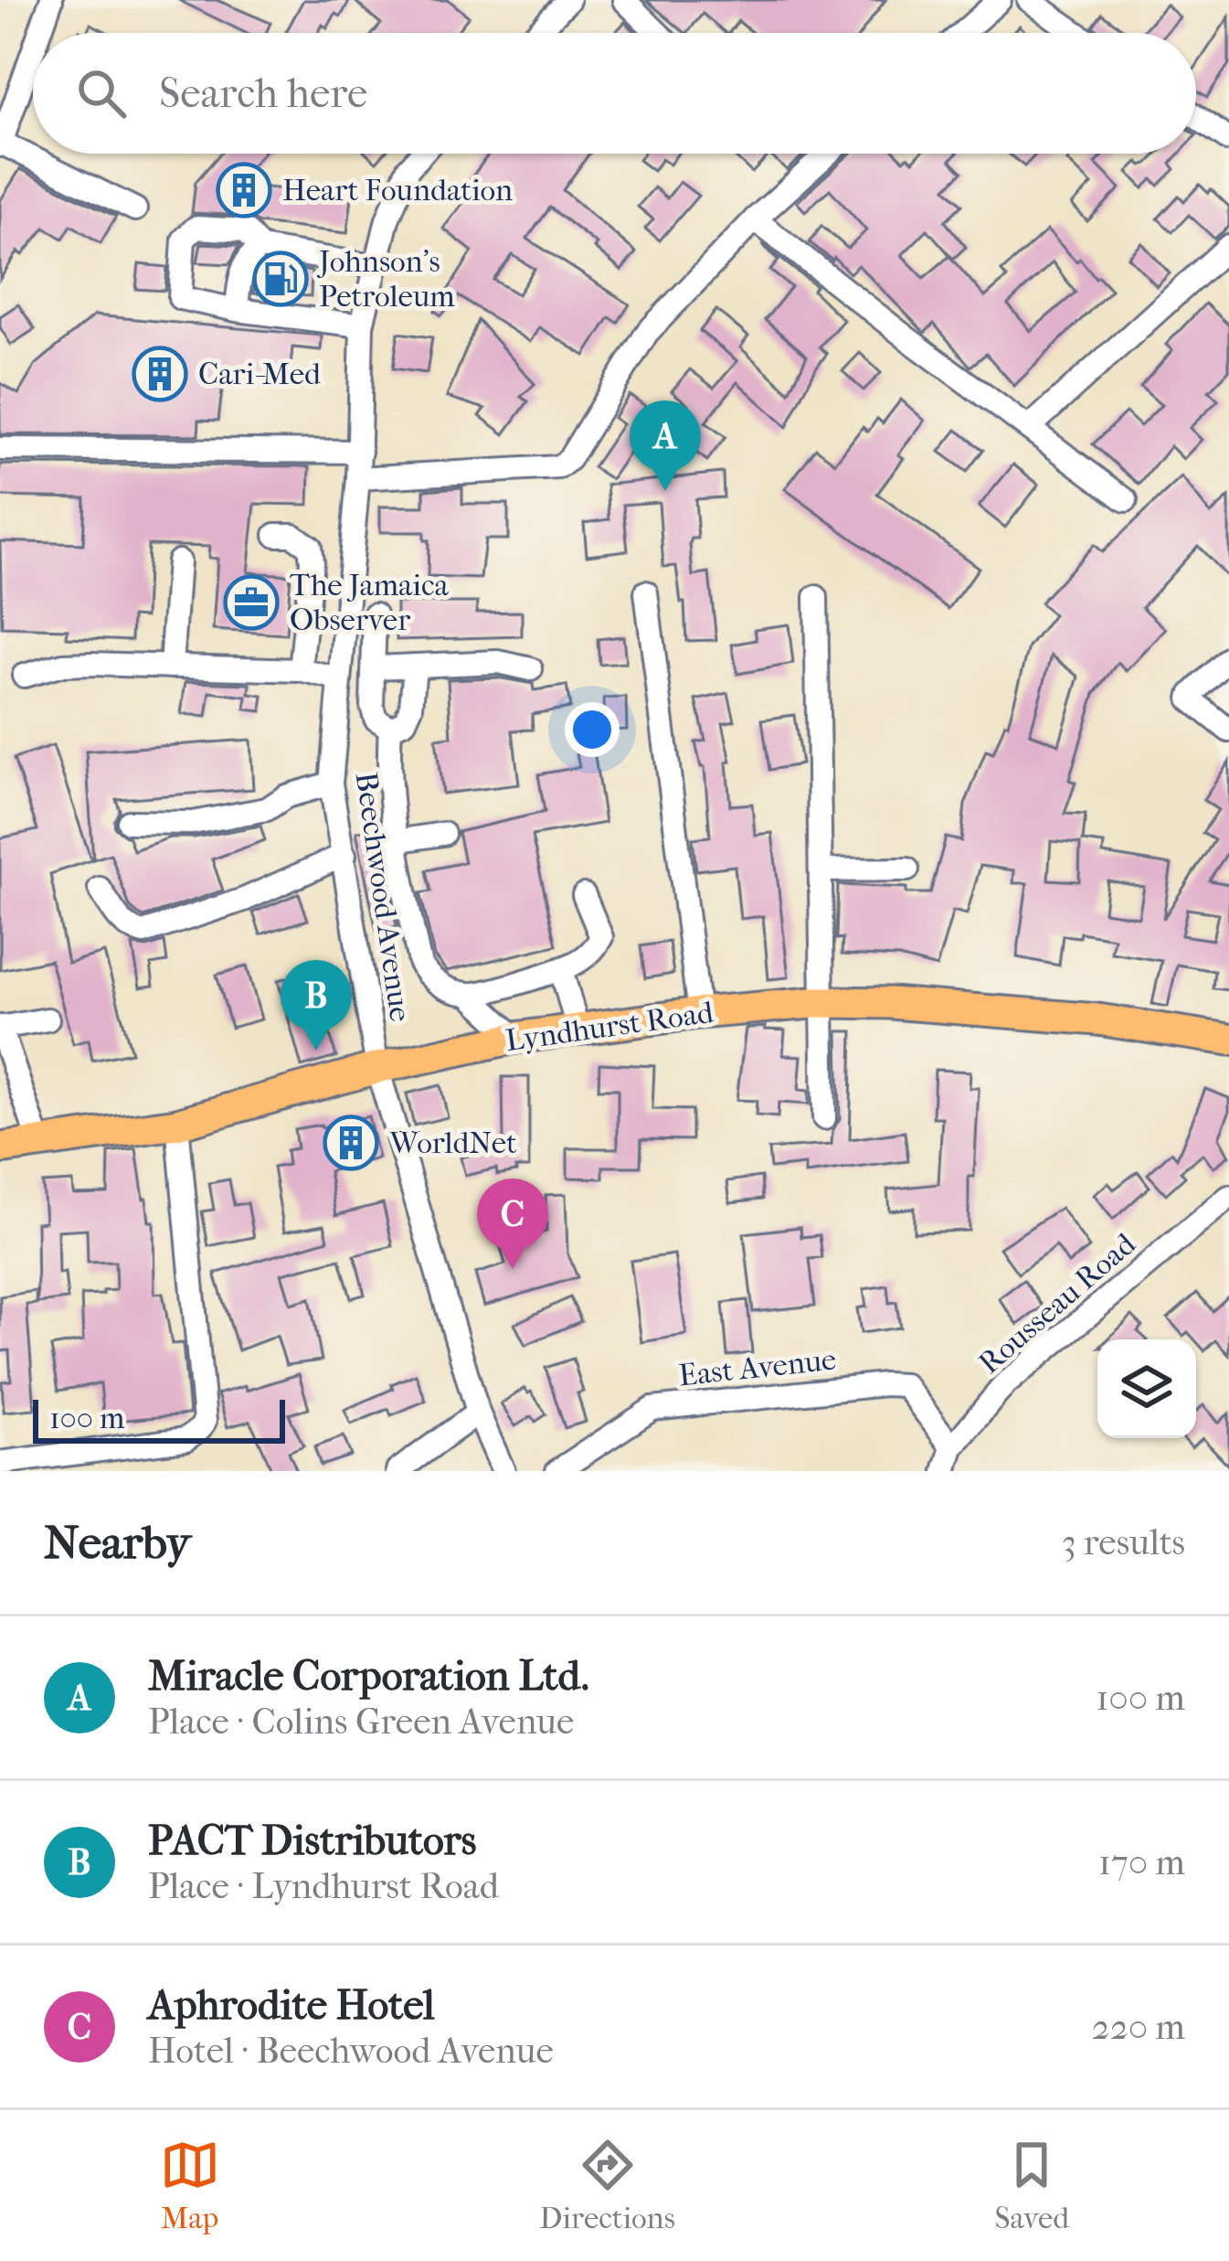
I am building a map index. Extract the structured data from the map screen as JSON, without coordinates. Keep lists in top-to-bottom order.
{
  "streets": {
    "main road": ["Lyndhurst Road"],
    "street": ["Beechwood Avenue", "Rousseau Road", "East Avenue"]
  },
  "crossings": [
    ["Beechwood Avenue", "Lyndhurst Road"],
    ["Rousseau Road", "East Avenue"]
  ],
  "places": {
    "building": ["Heart Foundation", "Cari-Med", "WorldNet"],
    "fuel station": ["Johnson's Petroleum"],
    "office": ["The Jamaica Observer"]
  },
  "scale_bar": "100 m",
  "page": {
    "search": "Search here",
    "pins": ["A", "B", "C"],
    "scale": "100 m",
    "heading": ["Nearby", "3 results"],
    "list": [
      {
        "mark": "A",
        "name": "Miracle Corporation Ltd.",
        "note": "Place · Colins Green Avenue",
        "value": "100 m"
      },
      {
        "mark": "B",
        "name": "PACT Distributors",
        "note": "Place · Lyndhurst Road",
        "value": "170 m"
      },
      {
        "mark": "C",
        "name": "Aphrodite Hotel",
        "note": "Hotel · Beechwood Avenue",
        "value": "220 m"
      }
    ],
    "nav": ["Map", "Directions", "Saved"]
  }
}
